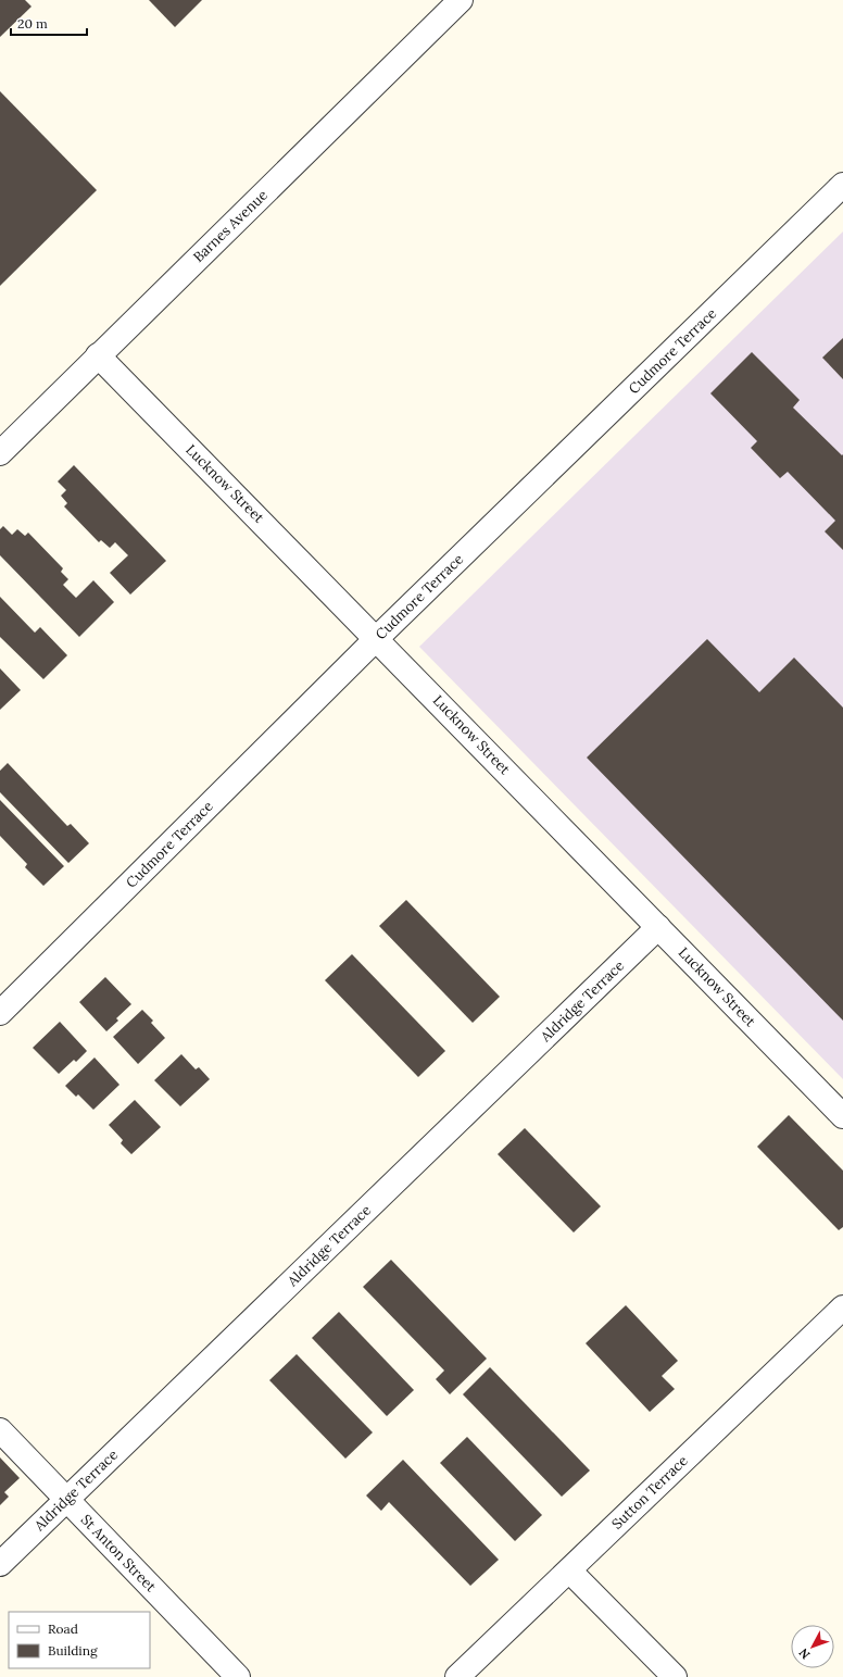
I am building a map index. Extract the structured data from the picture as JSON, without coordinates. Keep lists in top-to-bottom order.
{
  "streets": {
    "street": [
      "Barnes Avenue",
      "Cudmore Terrace",
      "Lucknow Street",
      "Aldridge Terrace",
      "Sutton Terrace",
      "St Anton Street"
    ]
  },
  "crossings": [
    ["Barnes Avenue", "Lucknow Street"],
    ["Cudmore Terrace", "Lucknow Street"],
    ["Lucknow Street", "Aldridge Terrace"],
    ["Aldridge Terrace", "St Anton Street"]
  ],
  "legend": ["Road", "Building"],
  "scale_bar": "20 m",
  "north": "bottom left"
}
